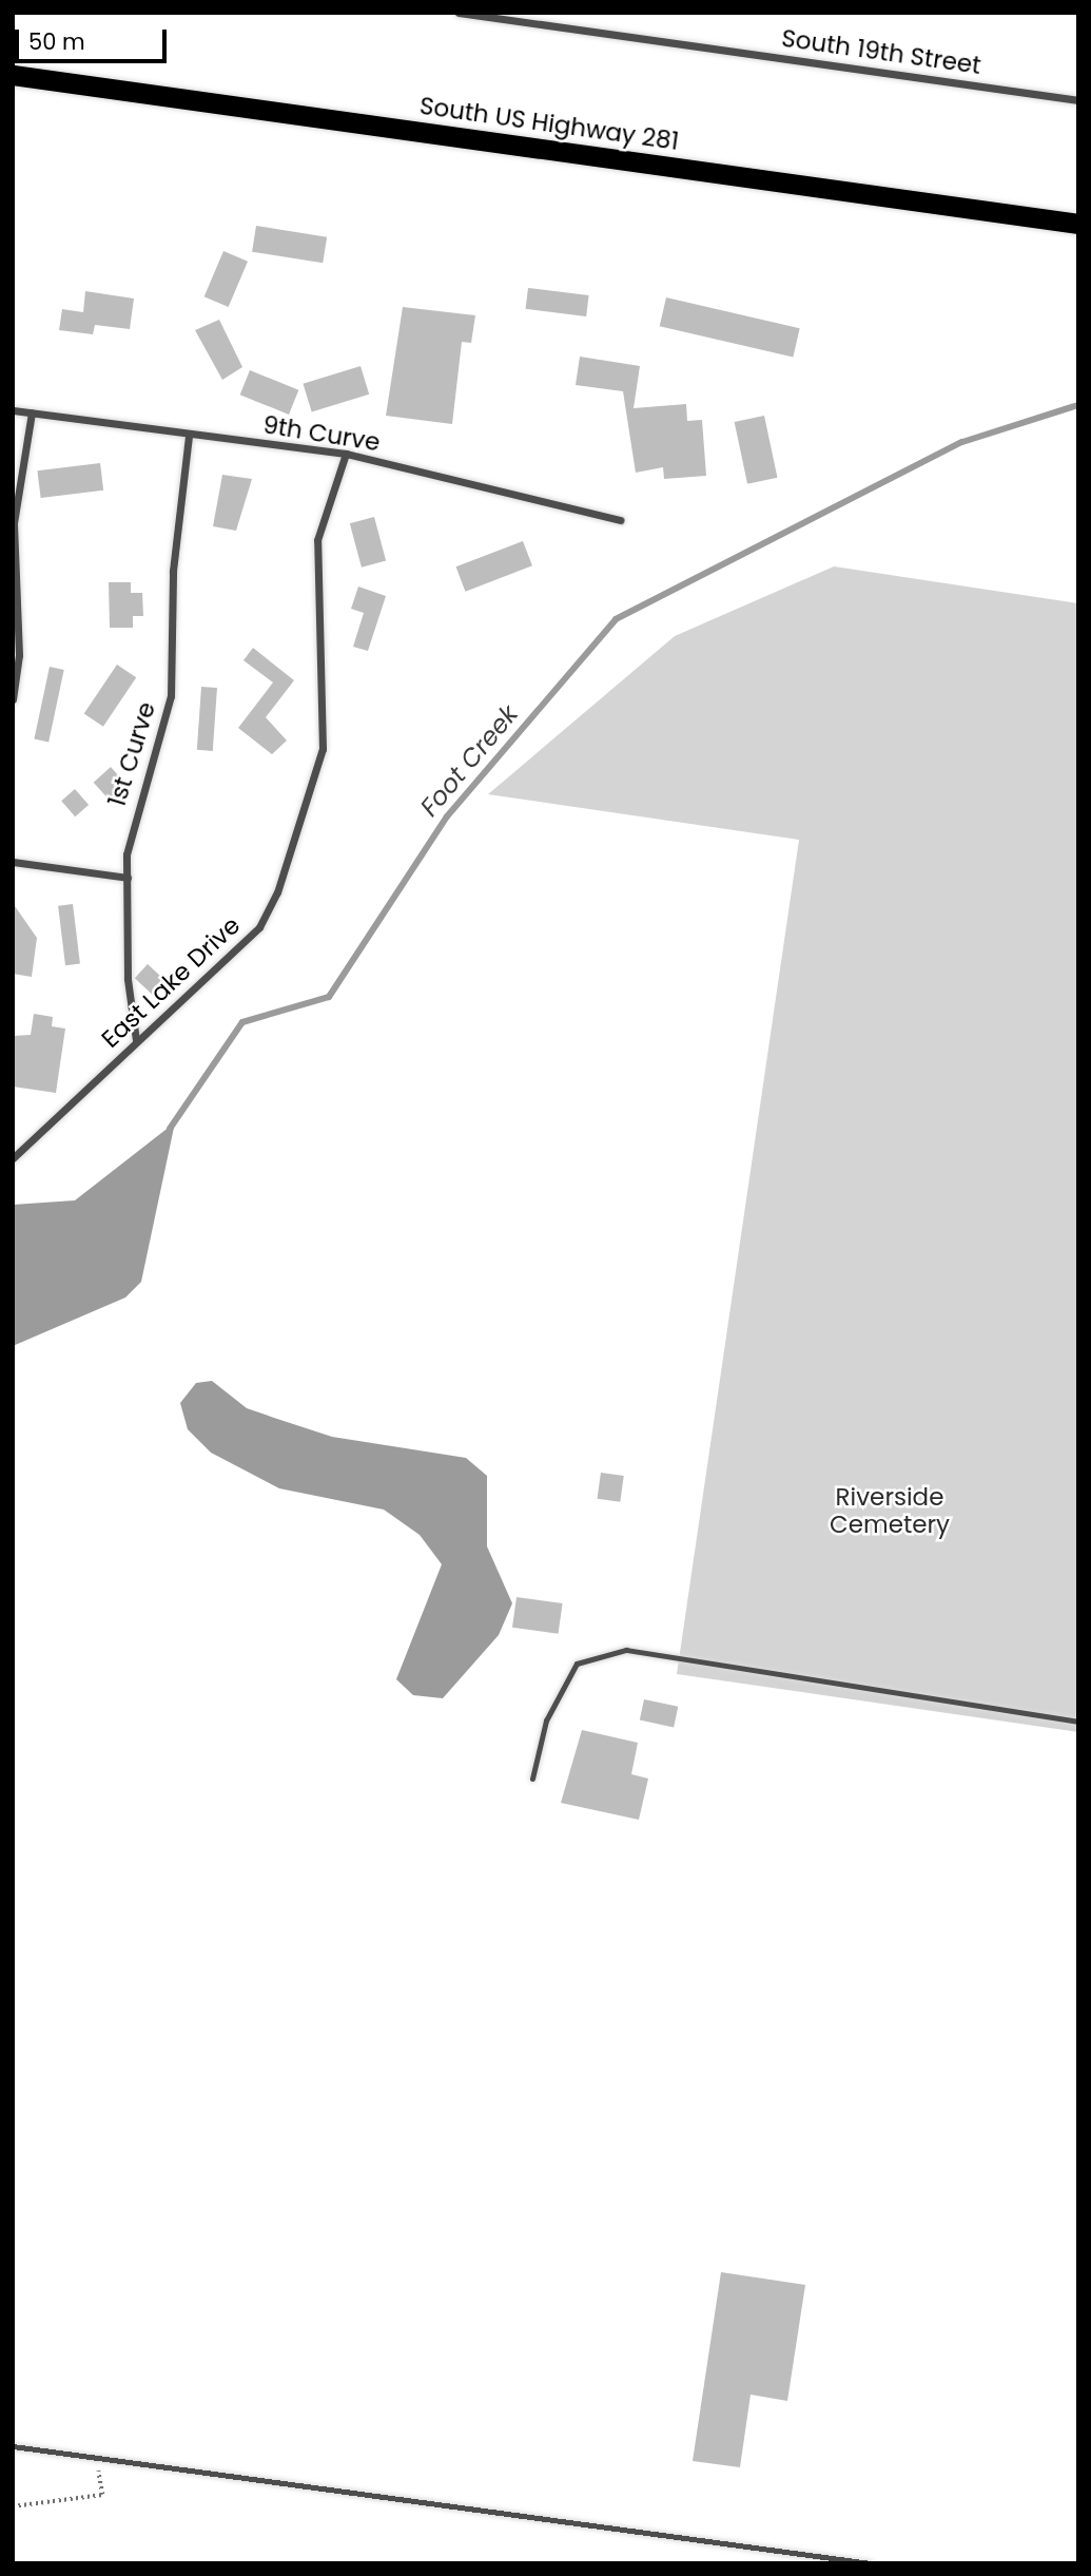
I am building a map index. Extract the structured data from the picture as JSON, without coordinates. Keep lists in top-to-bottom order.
{
  "streets": {
    "highway": ["South US Highway 281"],
    "street": [
      "South 19th Street",
      "9th Curve",
      "1st Curve",
      "East Lake Drive"
    ]
  },
  "crossings": [
    ["9th Curve", "1st Curve"],
    ["9th Curve", "East Lake Drive"],
    ["1st Curve", "East Lake Drive"]
  ],
  "water": ["Foot Creek"],
  "parks": ["Riverside Cemetery"],
  "scale_bar": "50 m"
}
